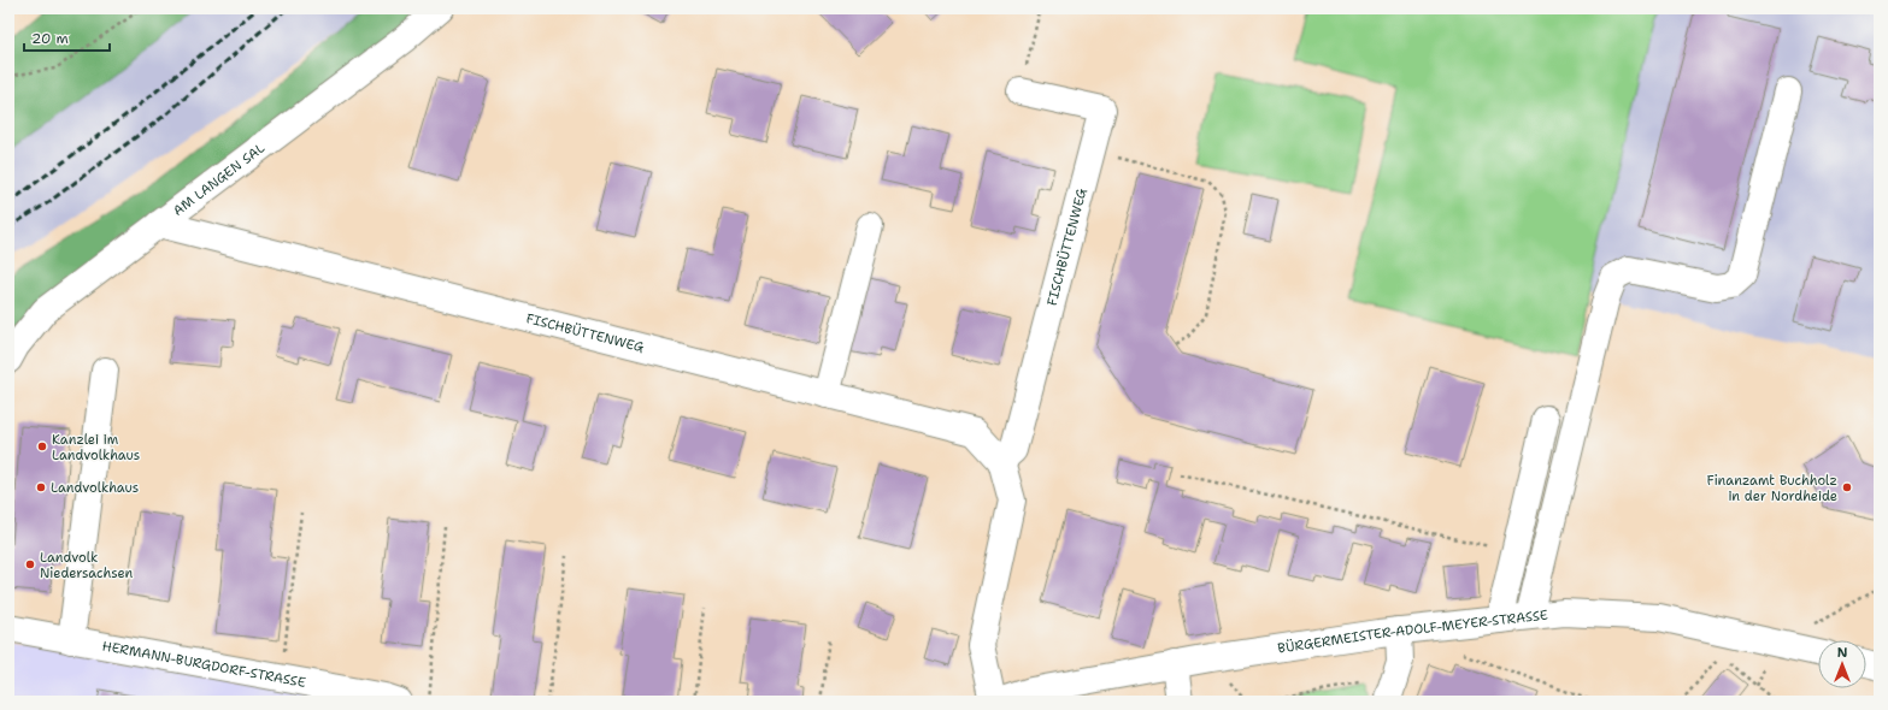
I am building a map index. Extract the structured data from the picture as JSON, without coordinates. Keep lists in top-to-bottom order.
{
  "streets": {
    "street": [
      "AM LANGEN SAL",
      "FISCHBÜTTENWEG",
      "BÜRGERMEISTER-ADOLF-MEYER-STRASSE",
      "HERMANN-BURGDORF-STRASSE"
    ]
  },
  "crossings": [
    ["AM LANGEN SAL", "FISCHBÜTTENWEG"]
  ],
  "places": [
    "Kanzlei im Landvolkhaus",
    "Landvolkhaus",
    "Finanzamt Buchholz in der Nordheide",
    "Landvolk Niedersachsen"
  ],
  "scale_bar": "20 m",
  "north": "top"
}
